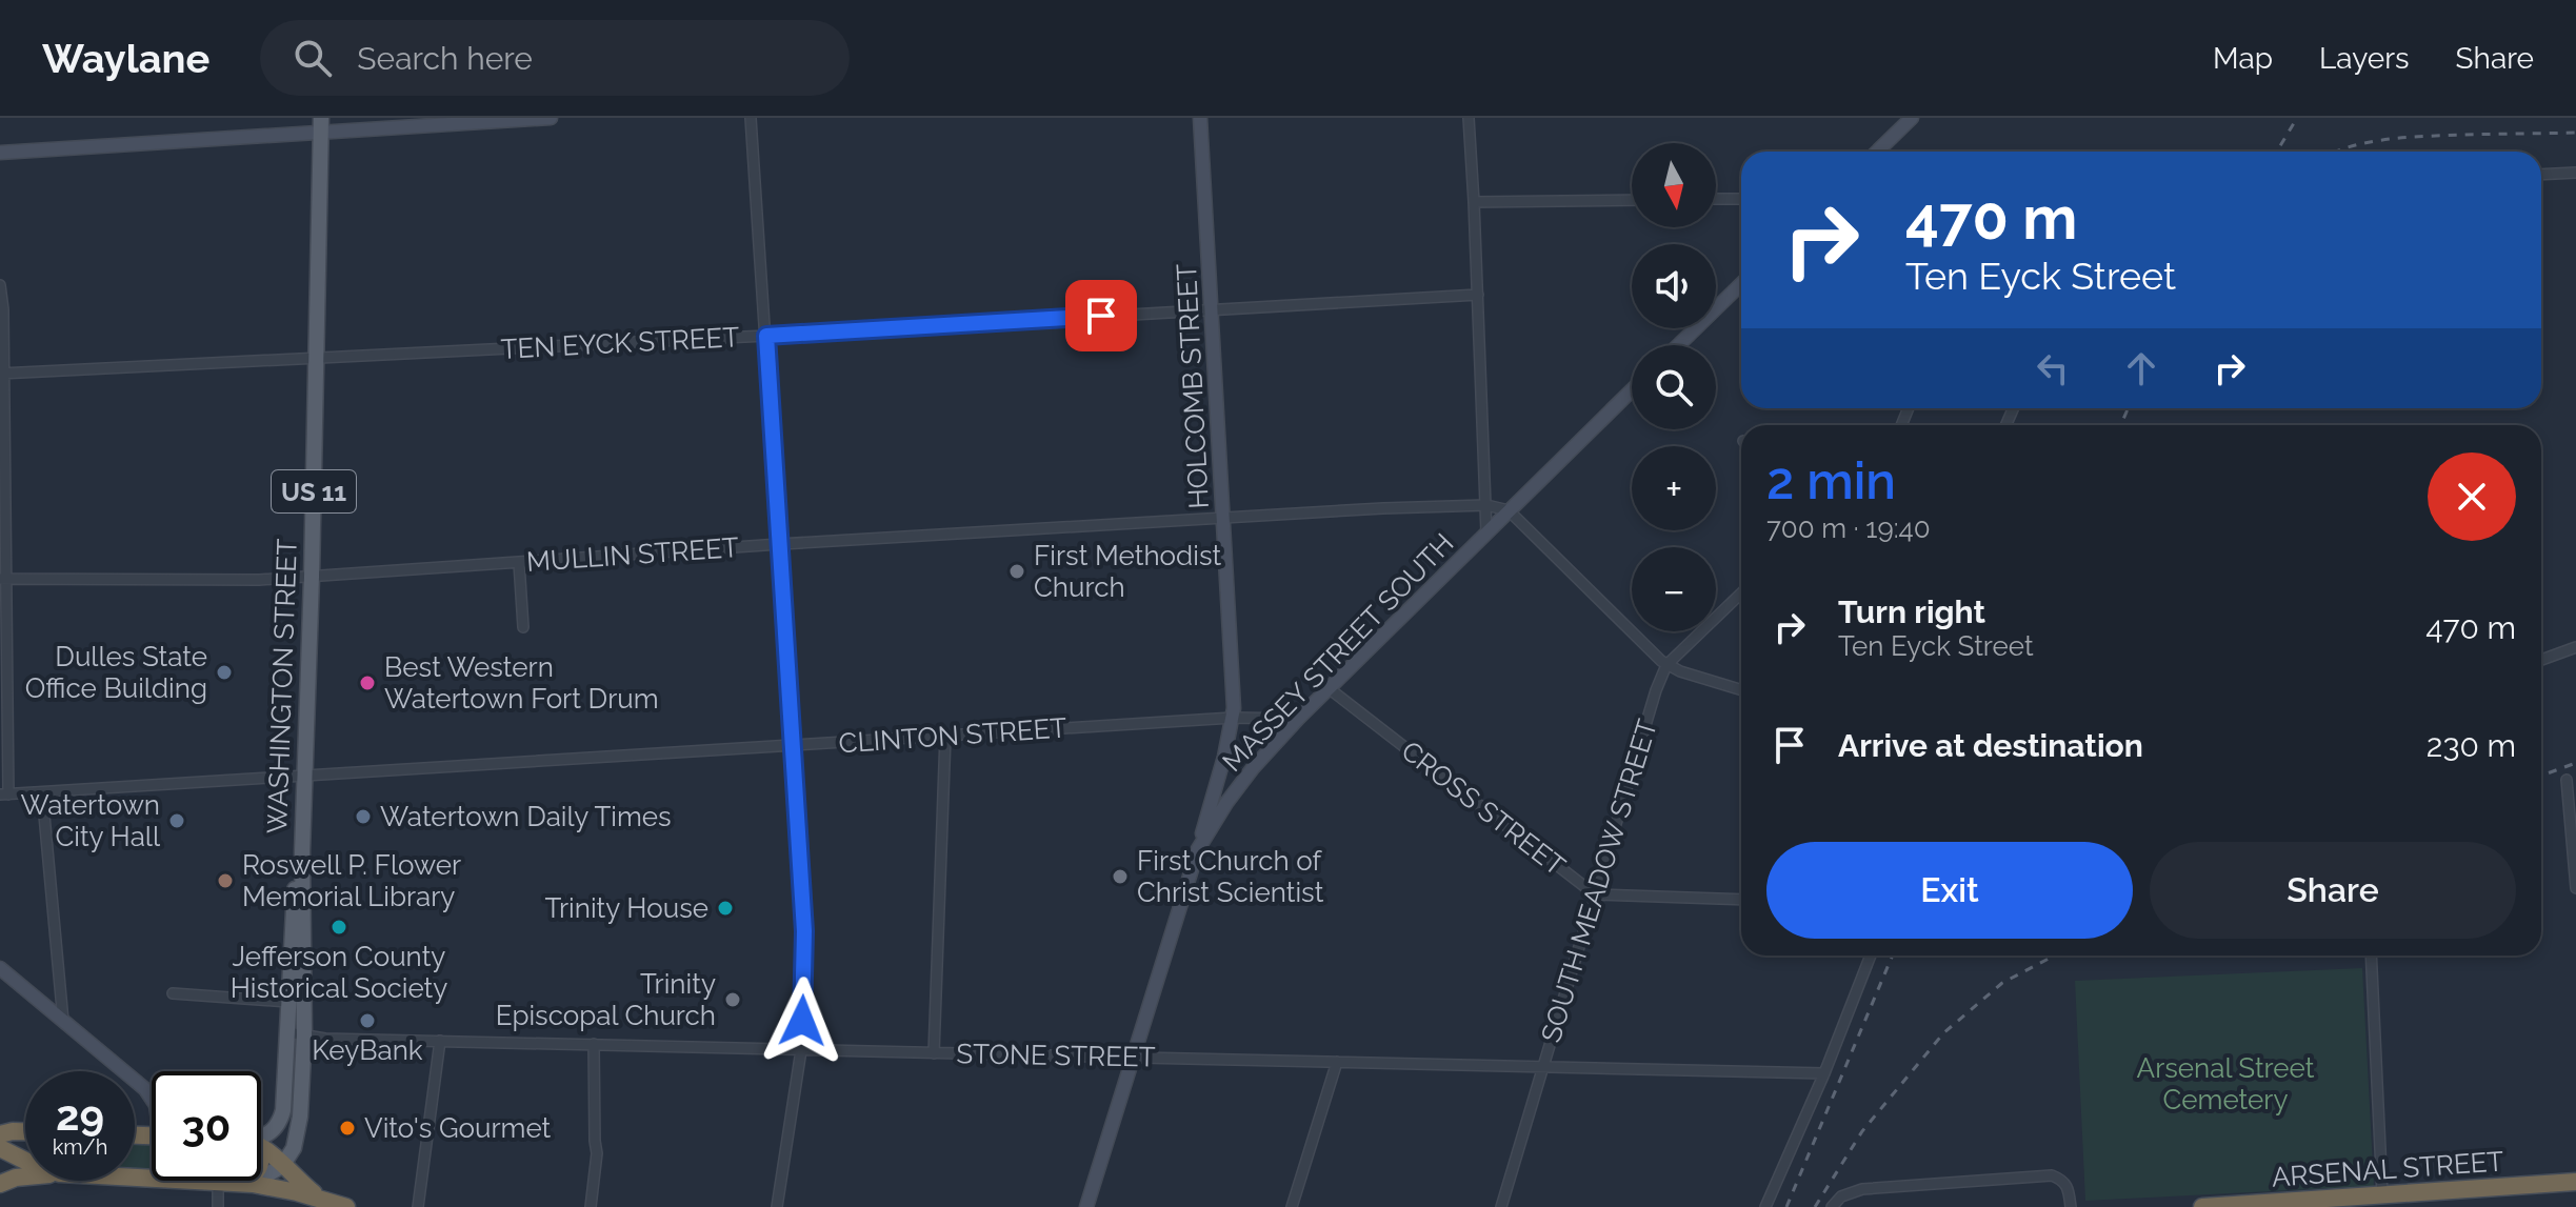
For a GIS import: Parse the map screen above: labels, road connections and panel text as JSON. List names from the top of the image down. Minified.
{"streets":{"highway":["ARSENAL STREET"],"main road":["US 11","WASHINGTON STREET"],"street":["TEN EYCK STREET","HOLCOMB STREET","MULLIN STREET","MASSEY STREET SOUTH","CLINTON STREET","CROSS STREET","SOUTH MEADOW STREET","STONE STREET"]},"crossings":[["TEN EYCK STREET","HOLCOMB STREET"],["TEN EYCK STREET","WASHINGTON STREET"],["HOLCOMB STREET","MULLIN STREET"],["HOLCOMB STREET","MASSEY STREET SOUTH"],["HOLCOMB STREET","CLINTON STREET"],["MULLIN STREET","MASSEY STREET SOUTH"],["MULLIN STREET","WASHINGTON STREET"],["MASSEY STREET SOUTH","CLINTON STREET"],["MASSEY STREET SOUTH","CROSS STREET"],["MASSEY STREET SOUTH","STONE STREET"],["WASHINGTON STREET","CLINTON STREET"],["WASHINGTON STREET","STONE STREET"],["CROSS STREET","SOUTH MEADOW STREET"],["SOUTH MEADOW STREET","STONE STREET"]],"parks":["Arsenal Street Cemetery"],"places":["First Methodist Church","Dulles State Office Building","Best Western Watertown Fort Drum","Watertown Daily Times","Watertown City Hall","First Church of Christ Scientist","Roswell P. Flower Memorial Library","Trinity House","Jefferson County Historical Society","Trinity Episcopal Church","KeyBank","Vito's Gourmet"],"north":"bottom","page":{"header":"Waylane","search":"Search here","nav":["Map","Layers","Share"],"map_buttons":["+","−"],"turn":["470 m","Ten Eyck Street"],"heading":["2 min","700 m · 19:40"],"list":[{"name":"Turn right","note":"Ten Eyck Street","value":"470 m"},{"name":"Arrive at destination","value":"230 m"}],"buttons":["Exit","Share"],"speed":"29 km/h","limit":"30"}}
